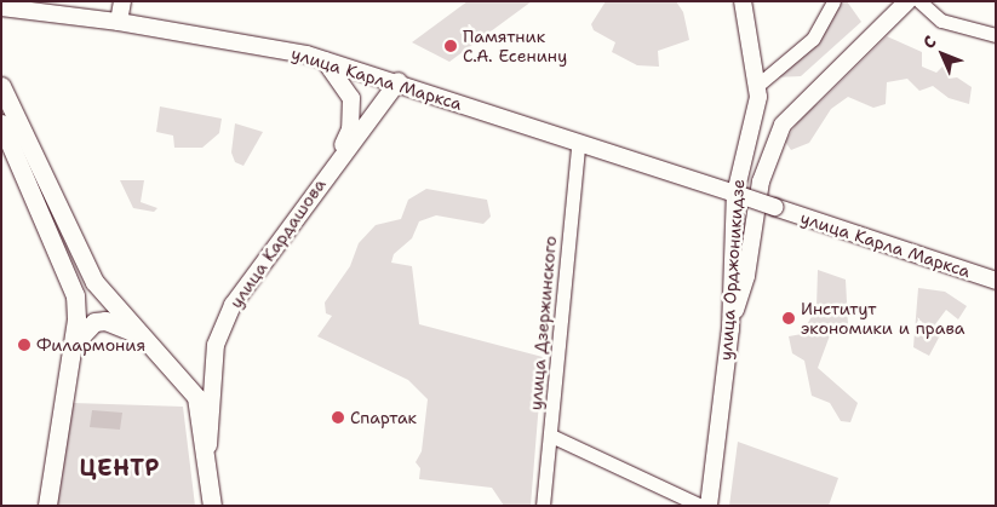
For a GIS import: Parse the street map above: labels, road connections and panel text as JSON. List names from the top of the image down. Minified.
{"streets":{"street":["улица Карла Маркса","улица Кардашова","улица Орджоникидзе","улица Дзержинского"]},"crossings":[["улица Карла Маркса","улица Кардашова"],["улица Карла Маркса","улица Орджоникидзе"],["улица Карла Маркса","улица Дзержинского"]],"districts":["ЦЕНТР"],"places":["Памятник С.А. Есенину","Институт экономики и права","Филармония","Спартак"],"north":"top left"}
